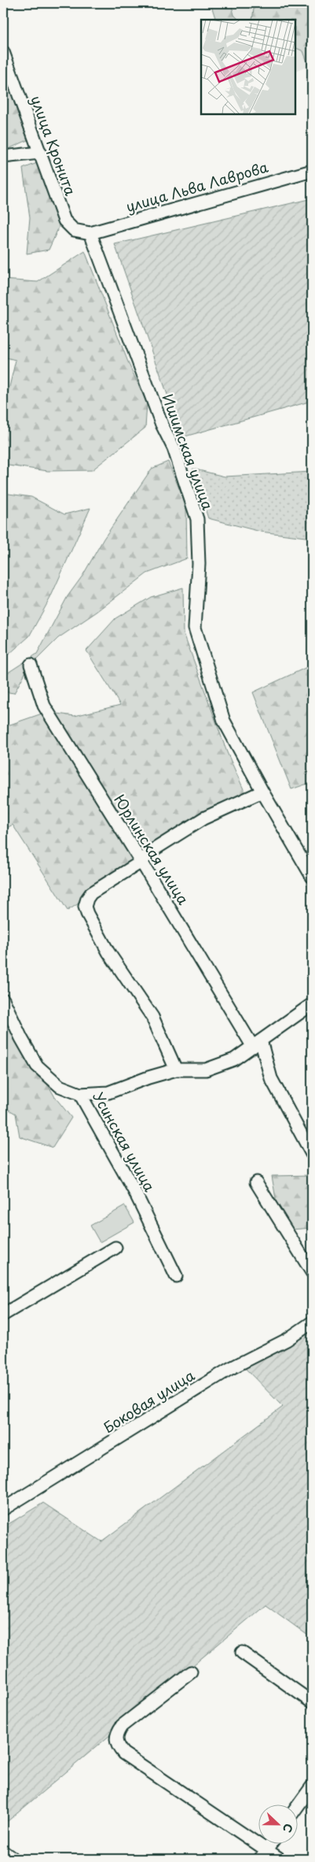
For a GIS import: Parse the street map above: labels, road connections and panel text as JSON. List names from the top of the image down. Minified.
{"streets":{"street":["улица Кронита","улица Льва Лаврова","Ишимская улица","Юрлинская улица","Усинская улица","Боковая улица"]},"crossings":[["улица Кронита","улица Льва Лаврова"],["улица Кронита","Ишимская улица"],["улица Льва Лаврова","Ишимская улица"]],"north":"right"}
